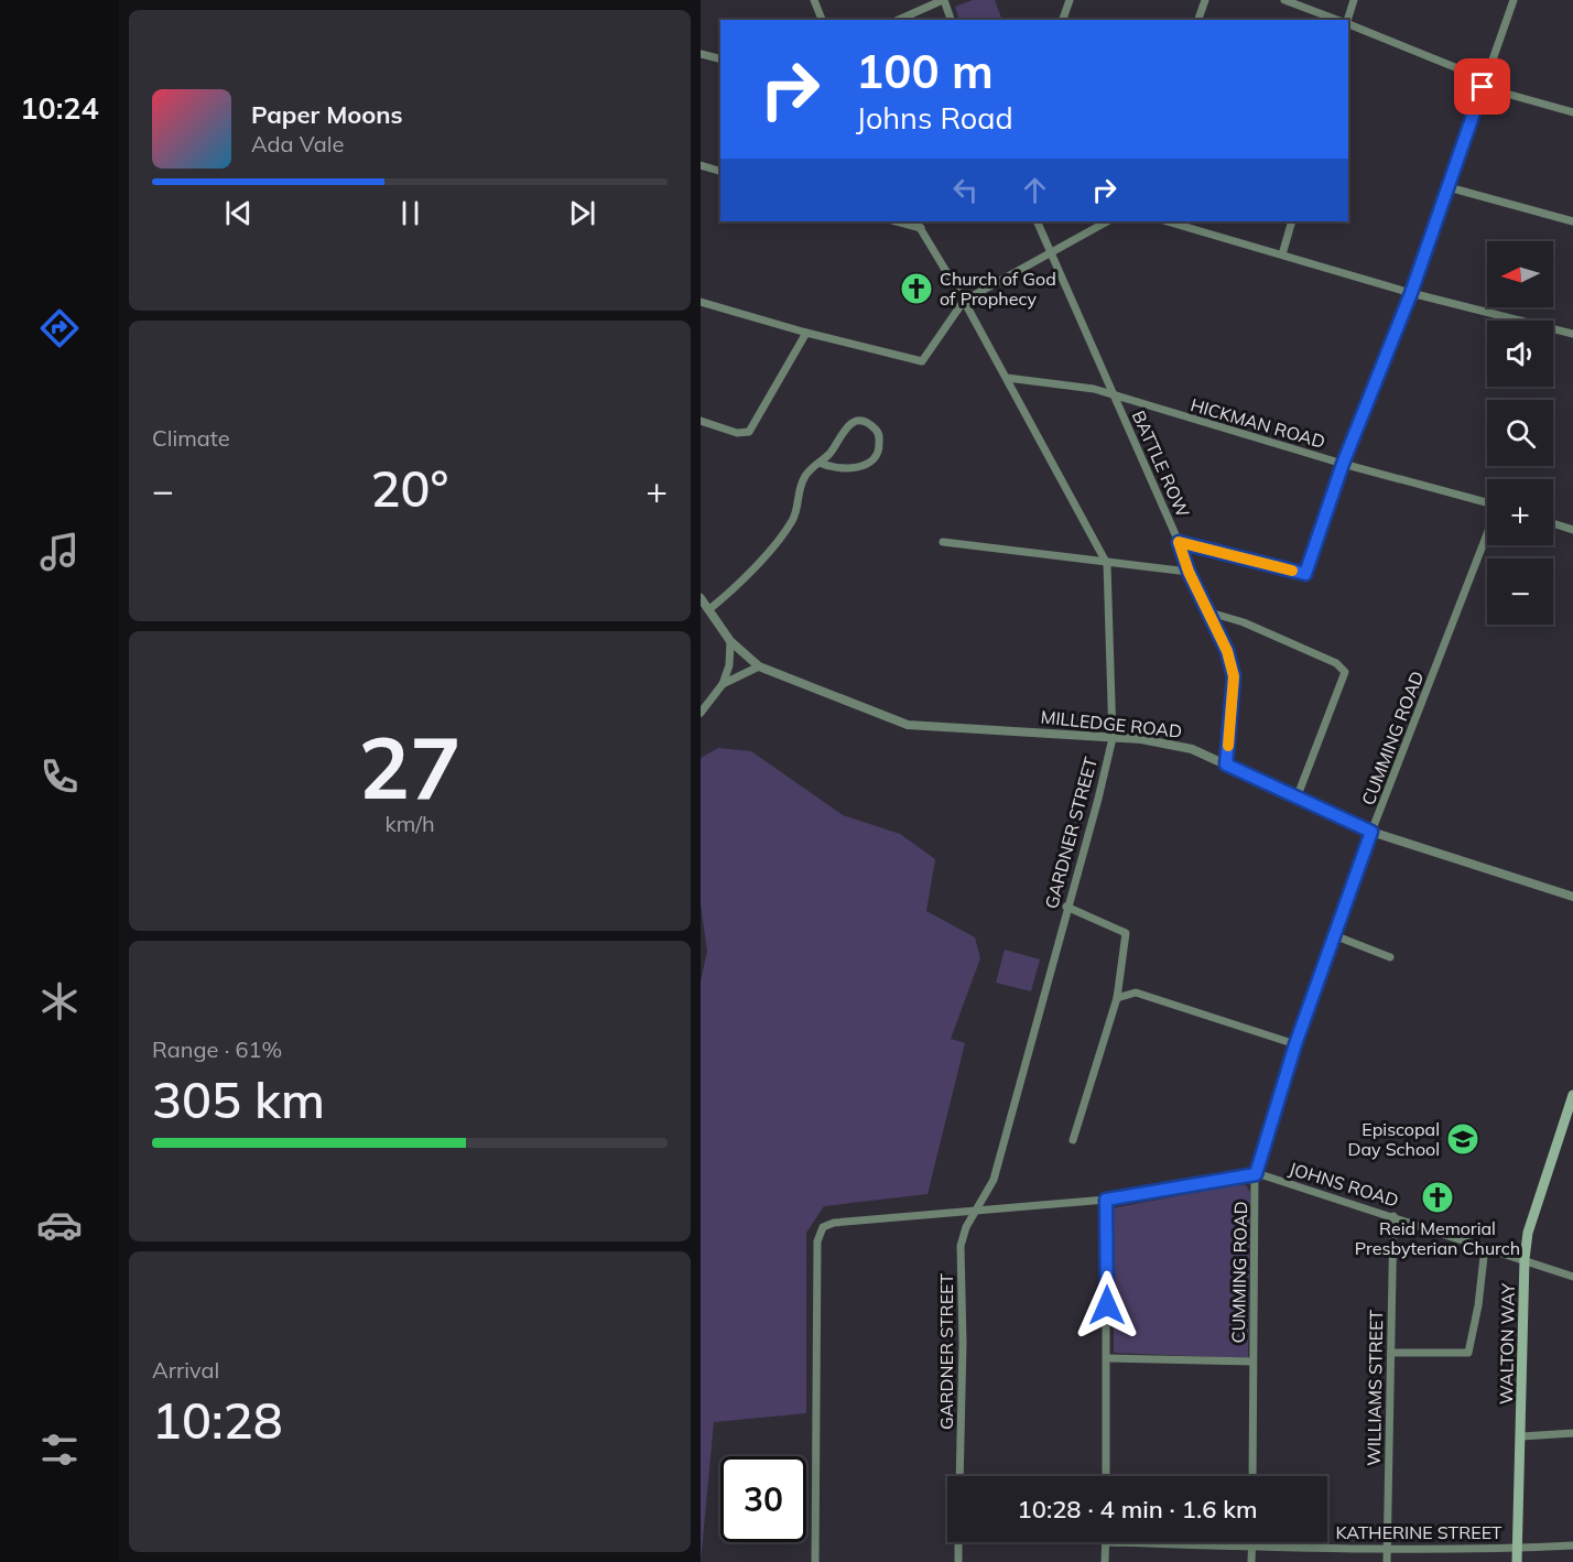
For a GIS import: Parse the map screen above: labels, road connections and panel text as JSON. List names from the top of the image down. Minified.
{"streets":{"main road":["WALTON WAY"],"street":["HICKMAN ROAD","BATTLE ROW","MILLEDGE ROAD","CUMMING ROAD","GARDNER STREET","JOHNS ROAD","WILLIAMS STREET","KATHERINE STREET"]},"crossings":[["HICKMAN ROAD","BATTLE ROW"],["HICKMAN ROAD","GARDNER STREET"],["BATTLE ROW","MILLEDGE ROAD"],["MILLEDGE ROAD","CUMMING ROAD"],["MILLEDGE ROAD","GARDNER STREET"],["CUMMING ROAD","JOHNS ROAD"],["GARDNER STREET","JOHNS ROAD"],["JOHNS ROAD","WALTON WAY"],["JOHNS ROAD","WILLIAMS STREET"],["WALTON WAY","KATHERINE STREET"],["WILLIAMS STREET","KATHERINE STREET"]],"places":{"church":["Church of God of Prophecy","Reid Memorial Presbyterian Church"],"school or university":["Episcopal Day School"]},"north":"left","page":{"tabs":"10:24","turn":["100 m","Johns Road"],"song":["Paper Moons","Ada Vale"],"map_buttons":["+","−"],"tile":["Climate",["27","km/h"],["Range · 61%","305 km"],["Arrival","10:28"]],"heat":["−","20°","+"],"limit":"30","trip":"10:28 · 4 min · 1.6 km"}}
